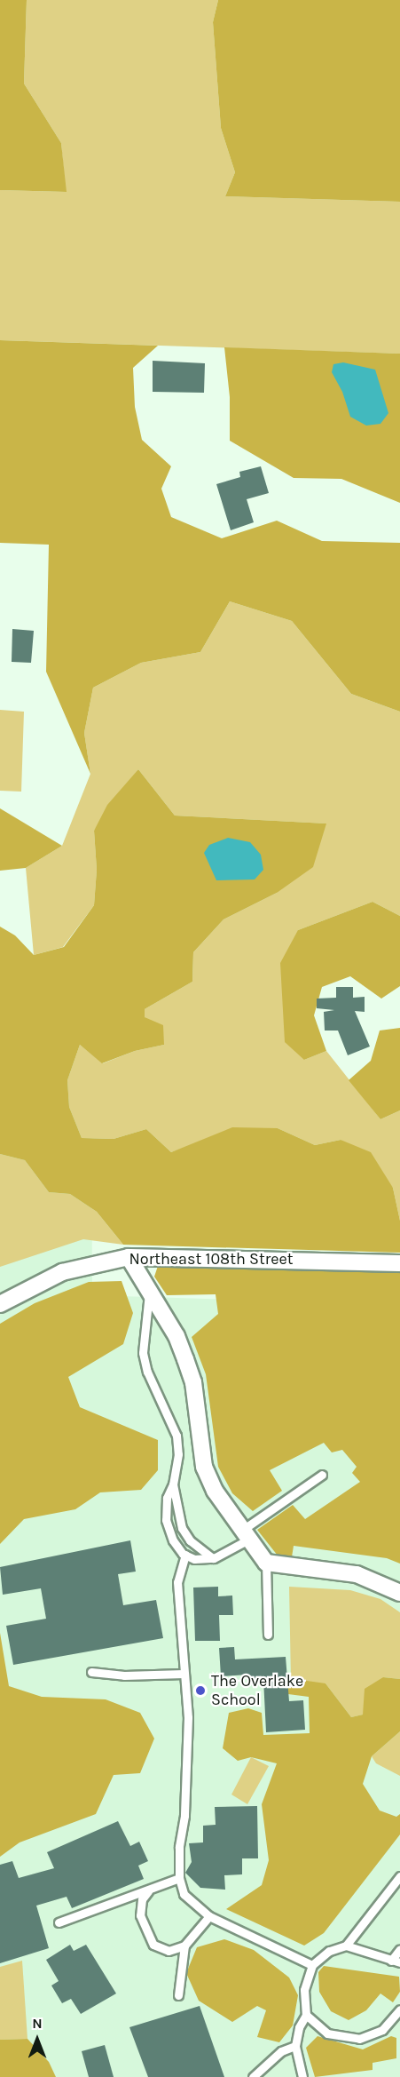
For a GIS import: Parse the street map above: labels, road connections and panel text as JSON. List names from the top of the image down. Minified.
{"streets":{"street":["Northeast 108th Street"]},"places":["The Overlake School"],"north":"top"}
